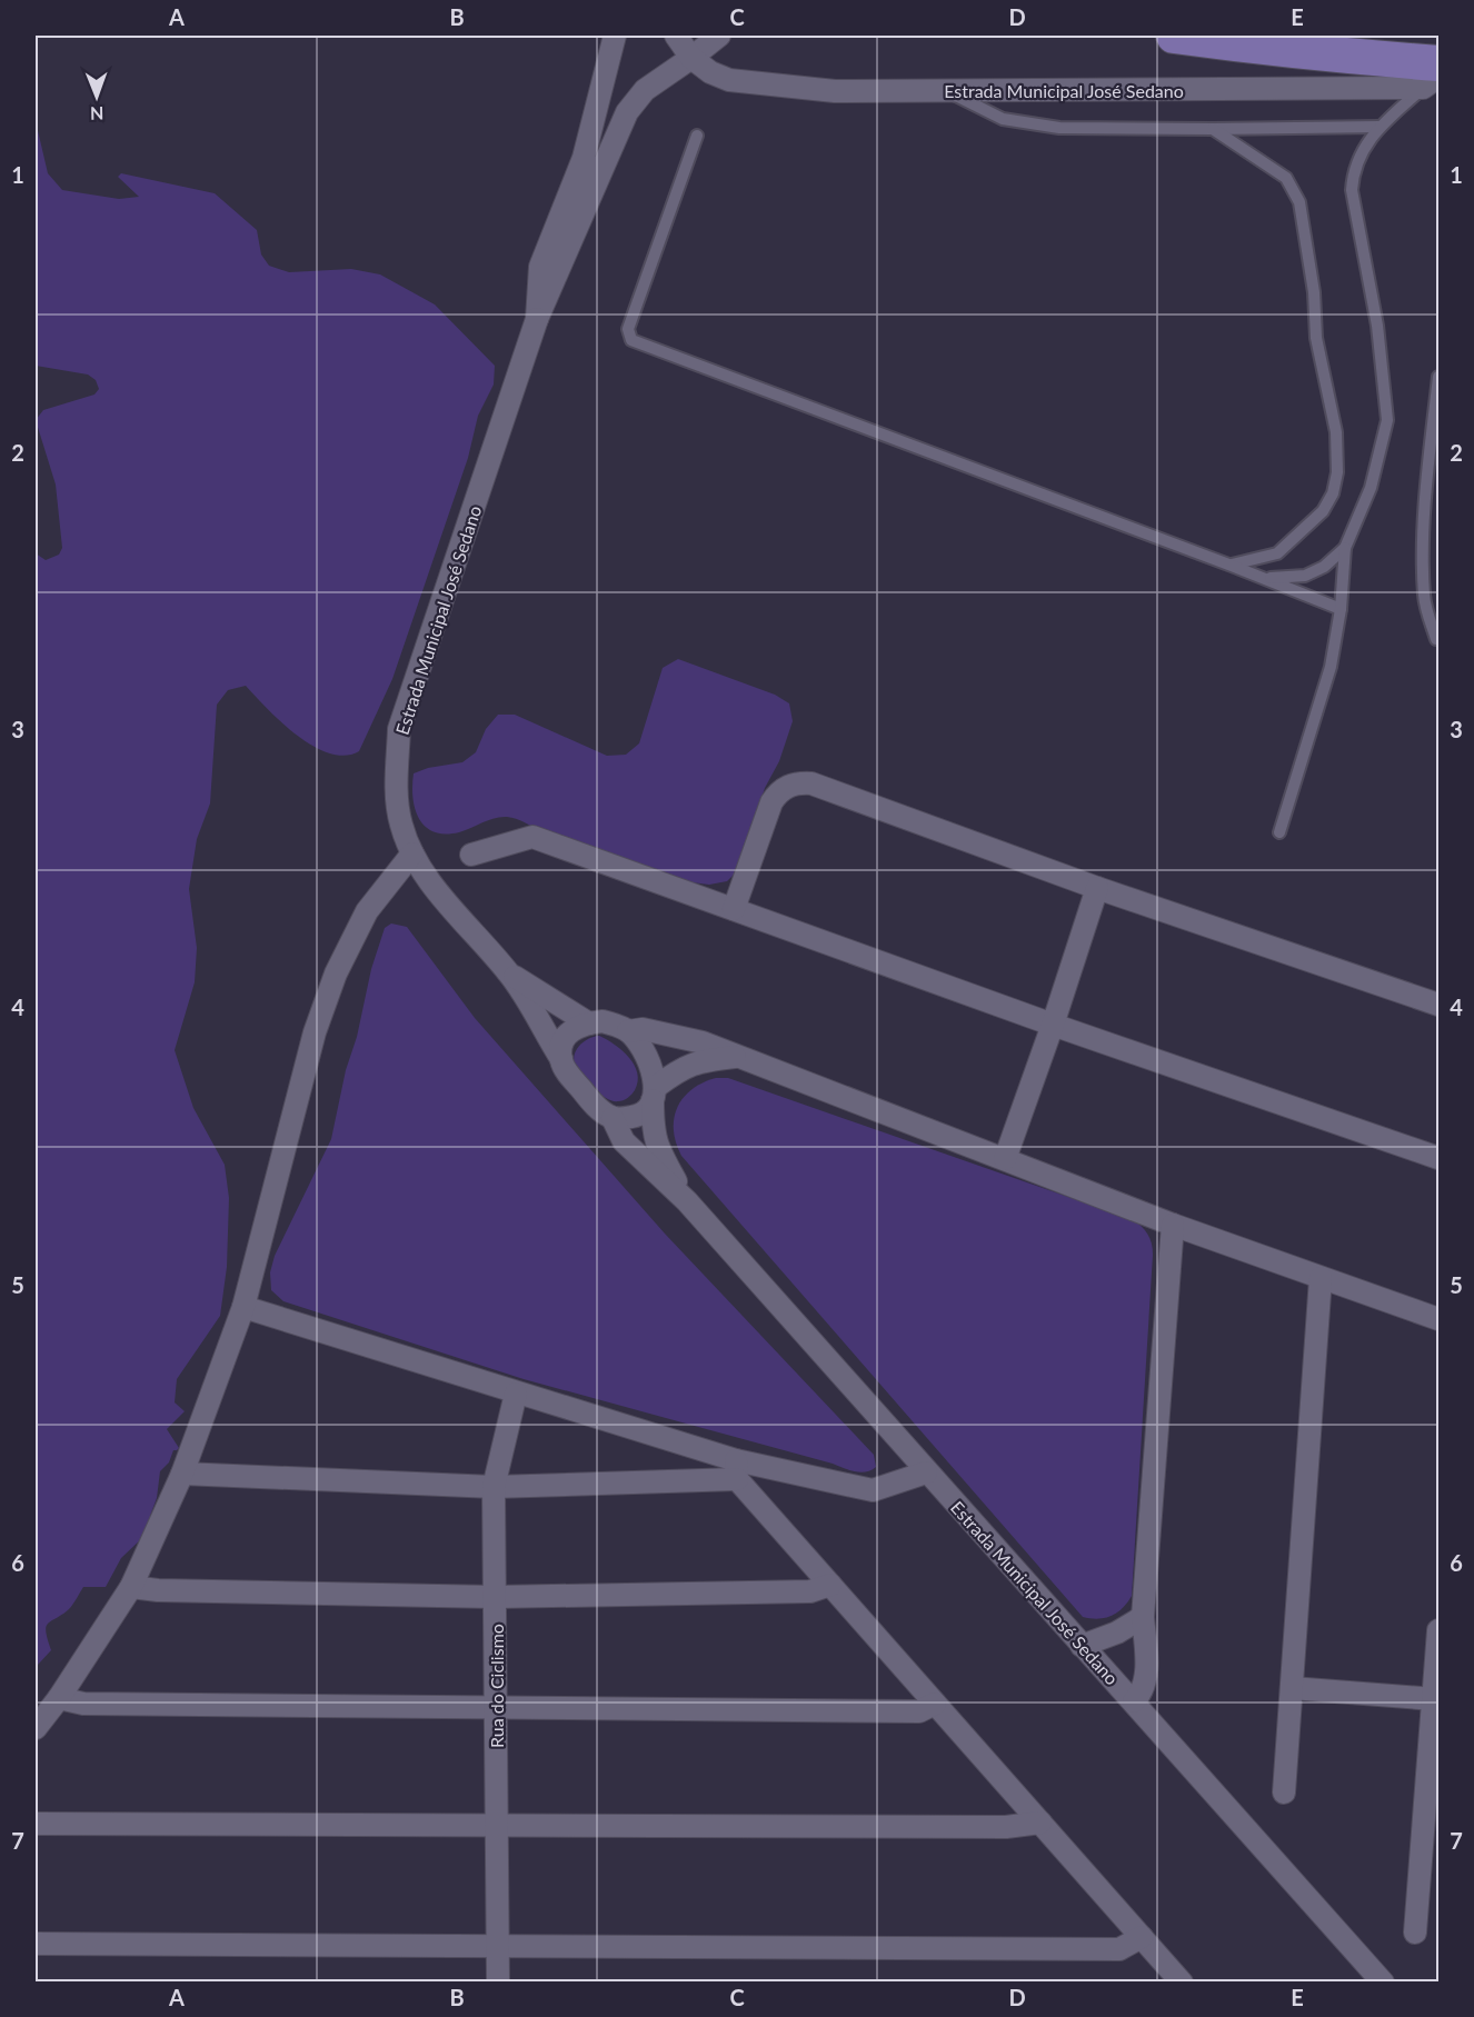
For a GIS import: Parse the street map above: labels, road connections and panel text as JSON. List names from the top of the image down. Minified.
{"streets":{"street":["Estrada Municipal José Sedano","Rua do Ciclismo"]},"north":"bottom","grid":{"columns":["A","B","C","D","E"],"rows":["1","2","3","4","5","6","7"]}}
